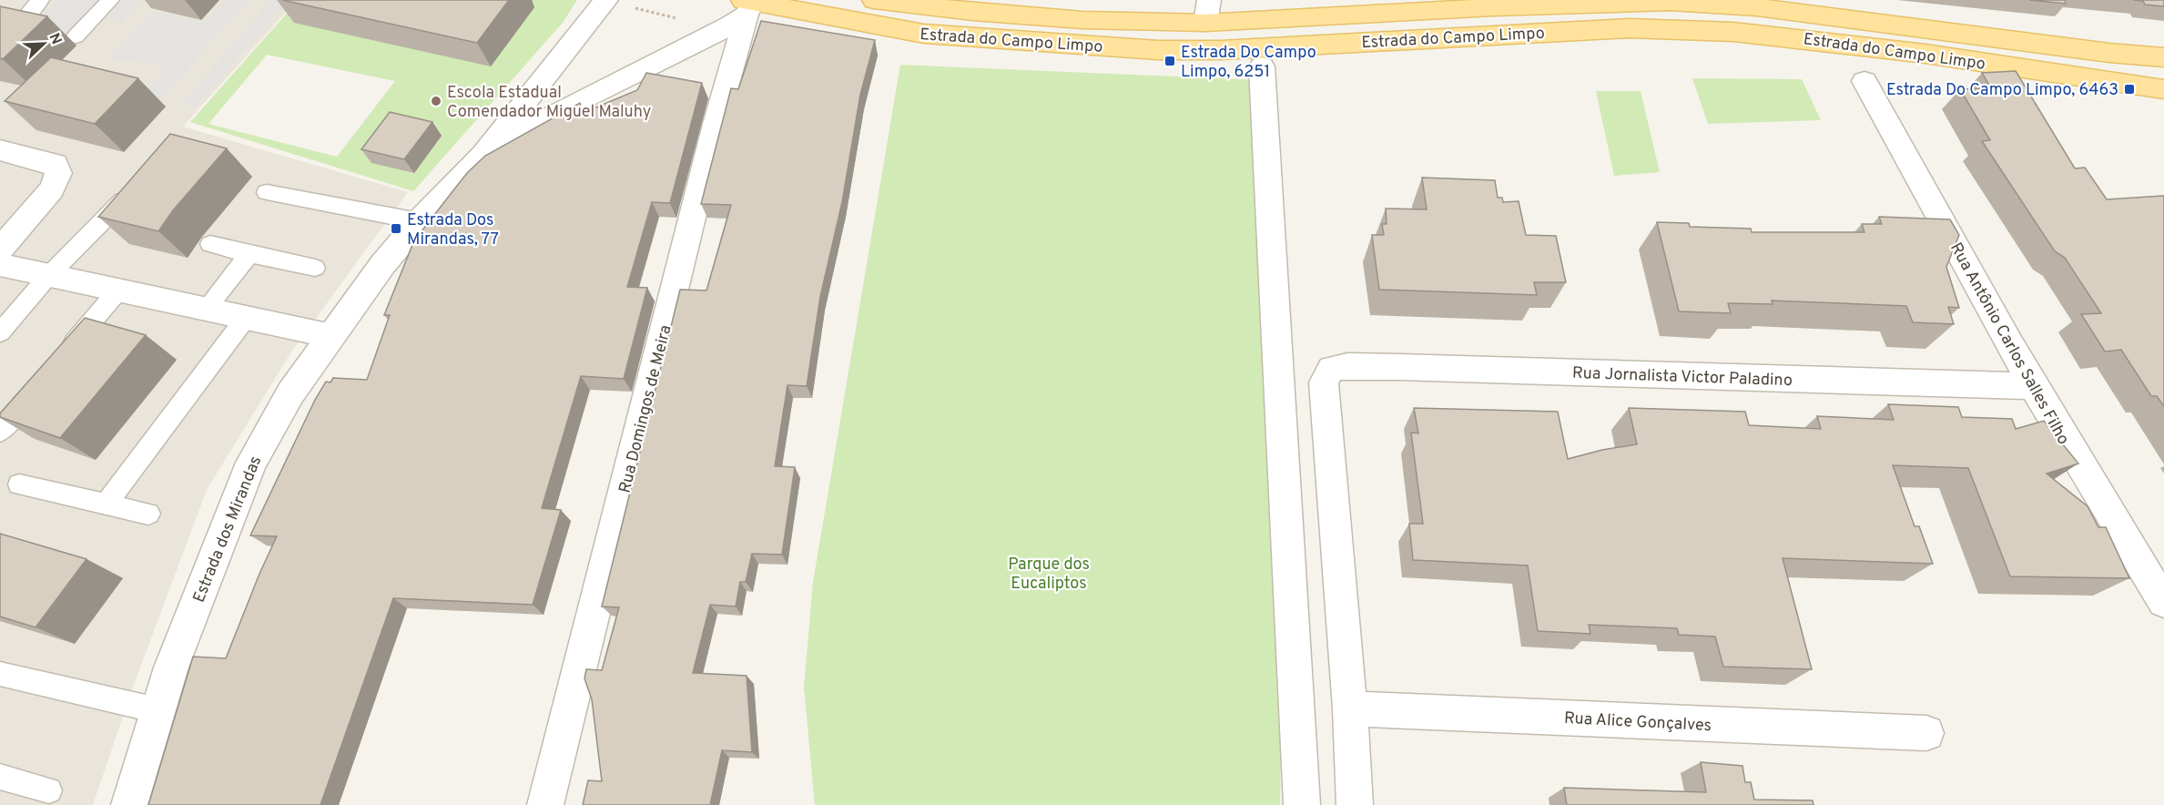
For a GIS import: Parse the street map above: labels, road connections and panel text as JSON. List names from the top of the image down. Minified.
{"streets":{"main road":["Estrada do Campo Limpo"],"street":["Rua Antônio Carlos Salles Filho","Rua Jornalista Victor Paladino","Rua Domingos de Meira","Estrada dos Mirandas","Rua Alice Gonçalves"]},"crossings":[["Estrada do Campo Limpo","Rua Domingos de Meira"],["Estrada do Campo Limpo","Estrada dos Mirandas"],["Rua Antônio Carlos Salles Filho","Rua Jornalista Victor Paladino"],["Rua Jornalista Victor Paladino","Rua Alice Gonçalves"],["Rua Domingos de Meira","Estrada dos Mirandas"]],"parks":["Parque dos Eucaliptos"],"places":{"transit":["Estrada Do Campo Limpo, 6251","Estrada Do Campo Limpo, 6463","Estrada Dos Mirandas, 77"],"other":["Escola Estadual Comendador Miguel Maluhy"]},"north":"top right"}
